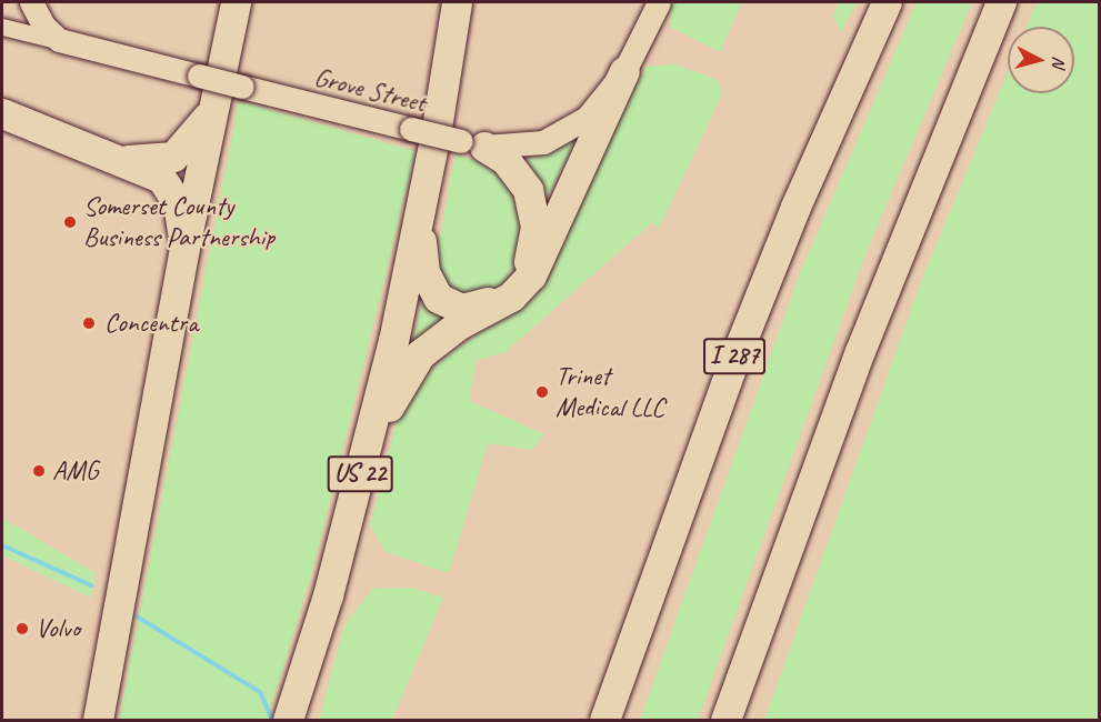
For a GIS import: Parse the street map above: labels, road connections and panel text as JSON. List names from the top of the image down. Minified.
{"streets":{"highway":["I 287","US 22"],"street":["Grove Street"]},"places":["Somerset County Business Partnership","Concentra","Trinet Medical LLC","AMG","Volvo"],"north":"right"}
